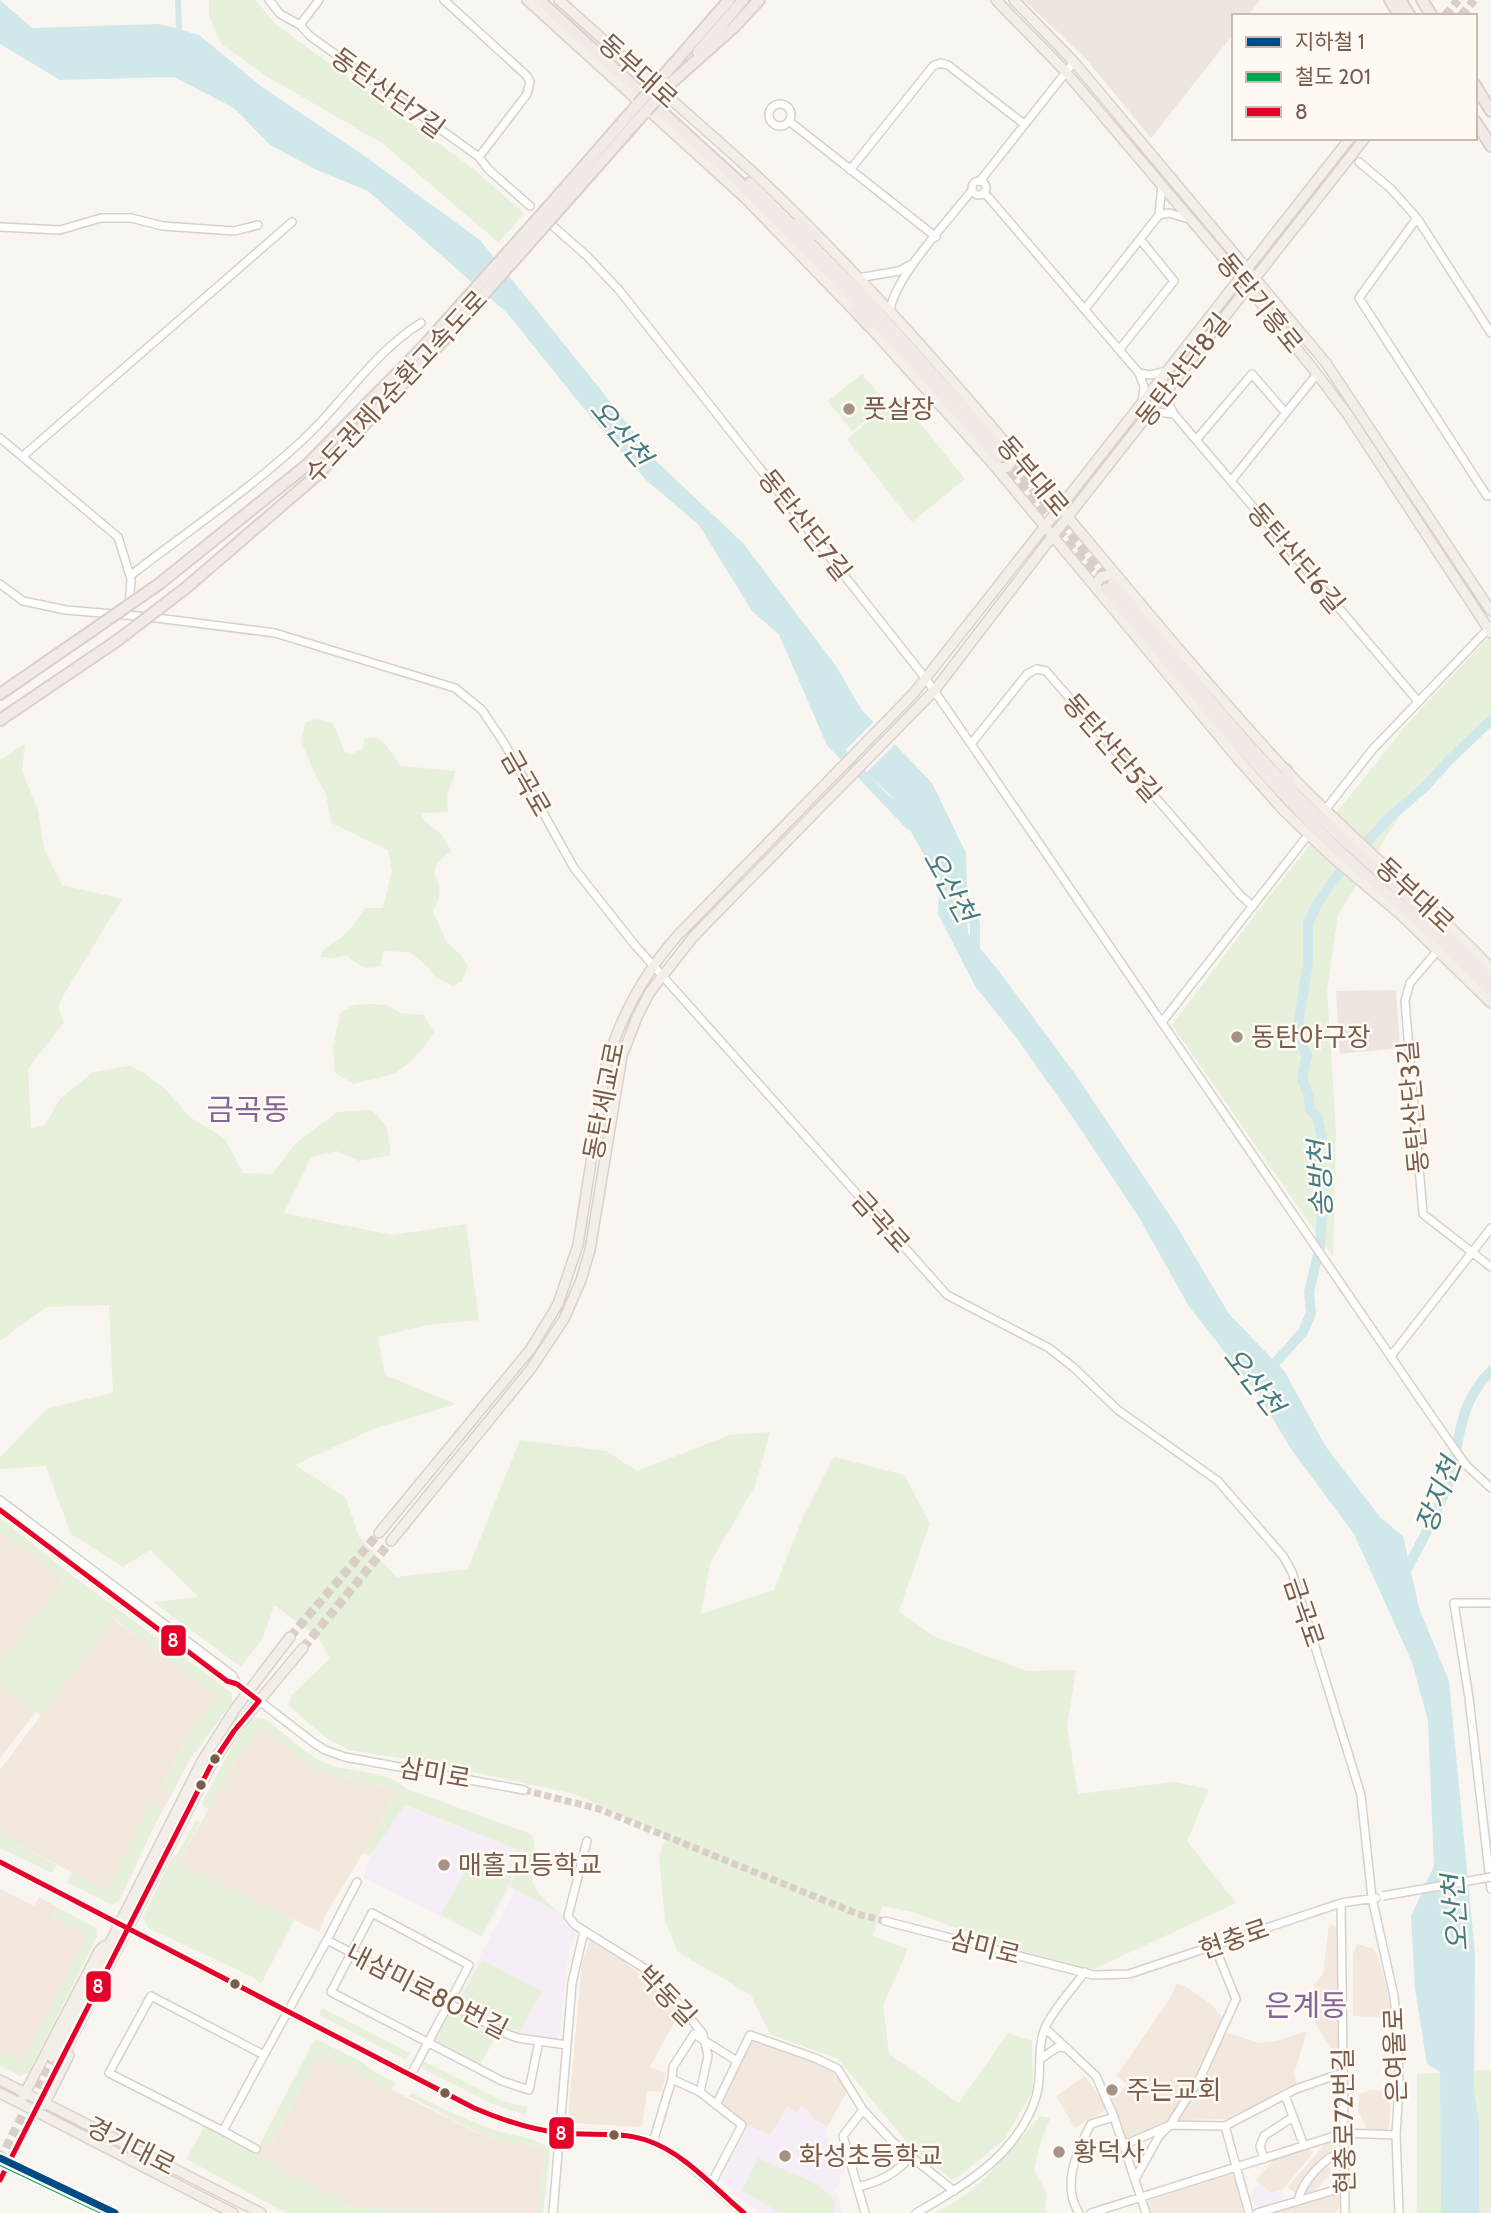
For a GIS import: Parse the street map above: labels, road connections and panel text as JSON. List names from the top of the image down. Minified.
{"streets":{"highway":["동부대로","수도권제2순환고속도로"],"main road":["동탄기흥로","동탄산단8길","동탄세교로","경기대로"],"street":["동탄산단7길","동탄산단6길","동탄산단5길","금곡로","동탄산단3길","삼미로","현충로","내삼미로80번길","박동길","은여울로","현충로72번길"]},"crossings":[["동부대로","동탄산단8길"],["동부대로","동탄산단3길"],["동탄산단7길","동탄세교로"],["동탄기흥로","동탄산단8길"],["금곡로","동탄세교로"],["금곡로","현충로"],["금곡로","은여울로"],["삼미로","현충로"],["현충로","은여울로"],["현충로","현충로72번길"]],"districts":["금곡동","은계동"],"water":["오산천","송방천","장지천"],"places":["풋살장","동탄야구장","매홀고등학교","주는교회","황덕사","화성초등학교"],"lines":["transit line 8","metro line 1","rail line 201"],"legend":["지하철 1","철도 201","8"]}
